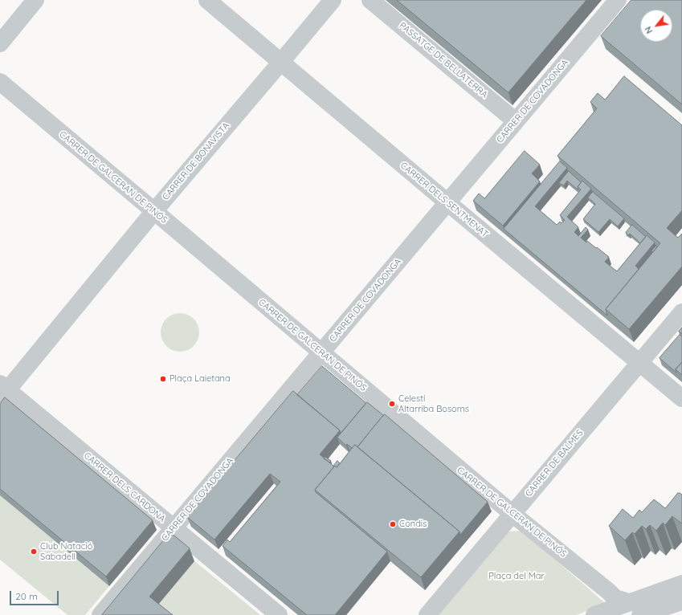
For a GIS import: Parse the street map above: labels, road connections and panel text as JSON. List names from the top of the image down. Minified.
{"streets":{"street":["PASSATGE DE BELLATERRA","CARRER DE COVADONGA","CARRER DE BONAVISTA","CARRER DE GALCERAN DE PINÓS","CARRER DELS SENTMENAT","CARRER DE BALMES","CARRER DELS CARDONA"]},"crossings":[["PASSATGE DE BELLATERRA","CARRER DE COVADONGA"],["CARRER DE COVADONGA","CARRER DE GALCERAN DE PINÓS"],["CARRER DE COVADONGA","CARRER DELS SENTMENAT"],["CARRER DE COVADONGA","CARRER DELS CARDONA"],["CARRER DE BONAVISTA","CARRER DE GALCERAN DE PINÓS"],["CARRER DE BONAVISTA","CARRER DELS SENTMENAT"],["CARRER DE BONAVISTA","CARRER DELS CARDONA"],["CARRER DE GALCERAN DE PINÓS","CARRER DE BALMES"],["CARRER DELS SENTMENAT","CARRER DE BALMES"]],"parks":["Plaça del Mar"],"places":["Plaça Laietana","Celestí Altarriba Bosoms","Condis","Club Natació Sabadell"],"scale_bar":"20 m","north":"bottom left"}
